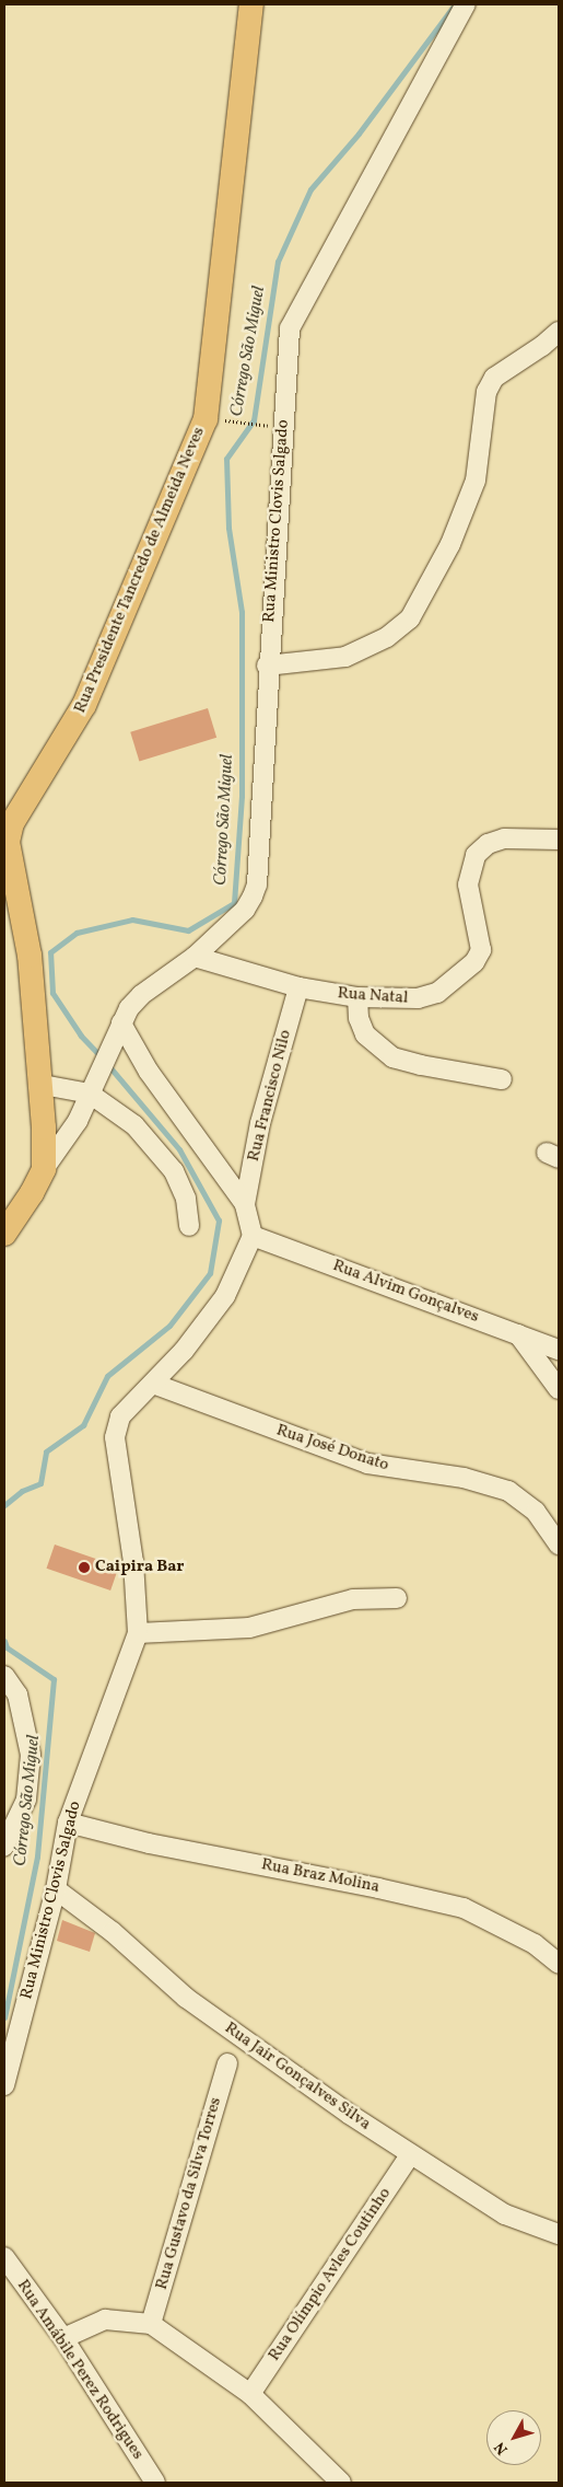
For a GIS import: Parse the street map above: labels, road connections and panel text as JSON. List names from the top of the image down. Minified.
{"streets":{"main road":["Rua Presidente Tancredo de Almeida Neves"],"street":["Rua Ministro Clovis Salgado","Rua Natal","Rua Francisco Nilo","Rua Alvim Gonçalves","Rua José Donato","Rua Braz Molina","Rua Jair Gonçalves Silva","Rua Gustavo da Silva Torres","Rua Olímpio Avles Coutinho","Rua Amábile Perez Rodrigues"]},"crossings":[["Rua Ministro Clovis Salgado","Rua Presidente Tancredo de Almeida Neves"],["Rua Ministro Clovis Salgado","Rua Natal"],["Rua Ministro Clovis Salgado","Rua Alvim Gonçalves"],["Rua Ministro Clovis Salgado","Rua José Donato"],["Rua Ministro Clovis Salgado","Rua Braz Molina"],["Rua Ministro Clovis Salgado","Rua Jair Gonçalves Silva"],["Rua Natal","Rua Francisco Nilo"],["Rua Jair Gonçalves Silva","Rua Olímpio Avles Coutinho"]],"water":["Córrego São Miguel"],"places":["Caipira Bar"],"north":"bottom left"}
